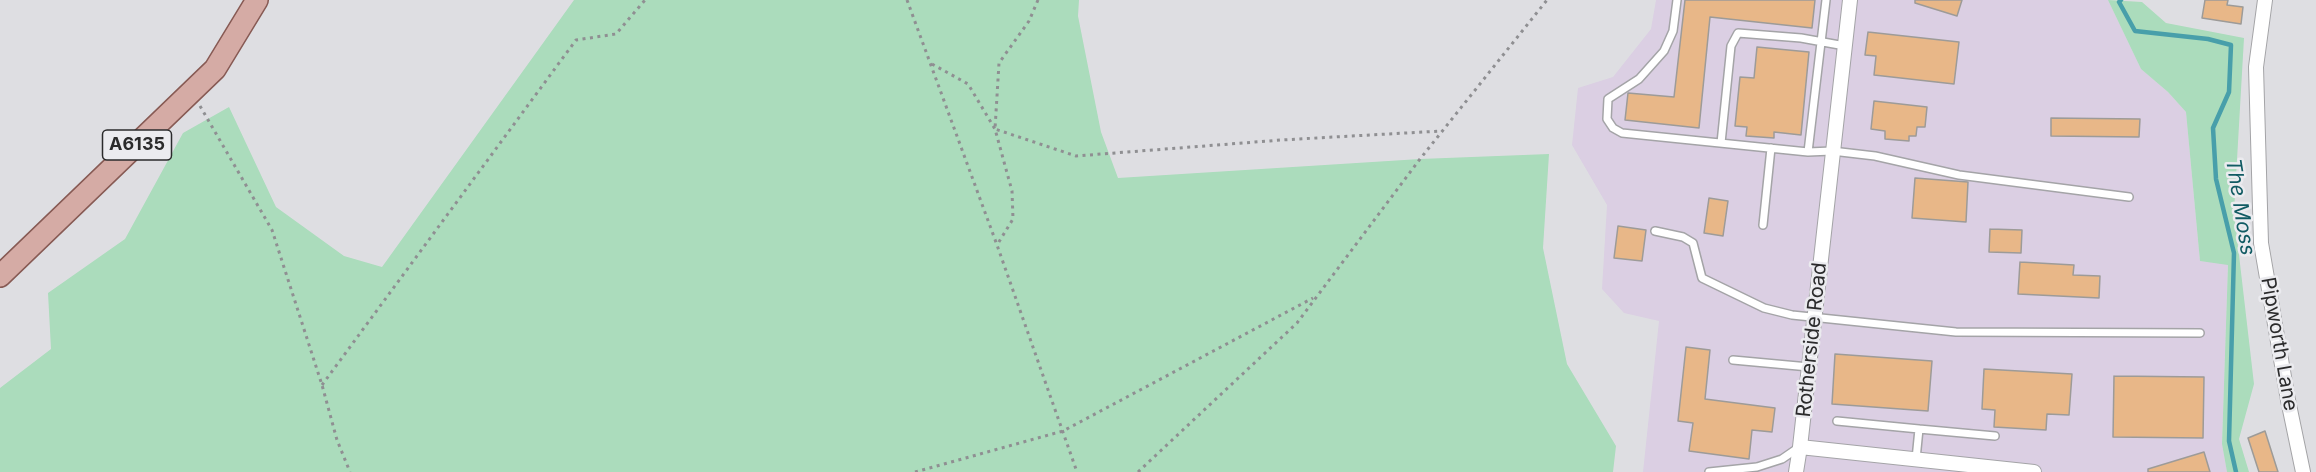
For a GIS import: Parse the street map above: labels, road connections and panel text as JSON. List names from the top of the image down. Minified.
{"streets":{"main road":["A6135"],"street":["Rotherside Road","Pipworth Lane"]},"water":["The Moss"]}
